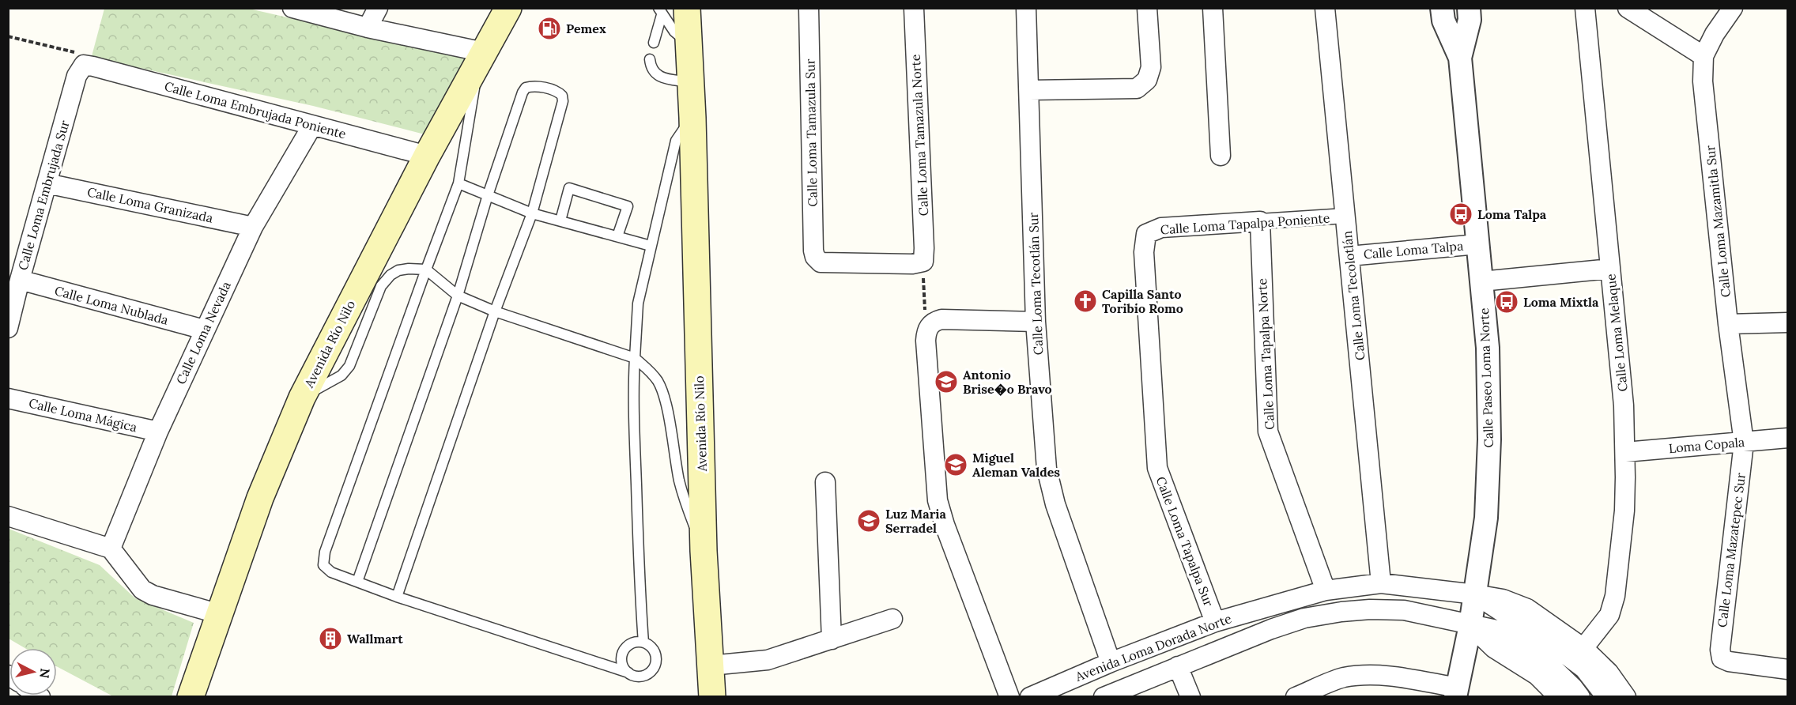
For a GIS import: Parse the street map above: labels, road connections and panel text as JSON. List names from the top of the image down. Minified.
{"streets":{"main road":["Avenida Río Nilo"],"street":["Calle Loma Embrujada Poniente","Calle Loma Tamazula Sur","Calle Loma Tamazula Norte","Calle Loma Embrujada Sur","Calle Loma Granizada","Calle Loma Mazamitla Sur","Calle Loma Tapalpa Poniente","Calle Loma Talpa","Calle Loma Tecotlán Sur","Calle Loma Tecolotlán","Calle Loma Nublada","Calle Loma Nevada","Calle Loma Melaque","Calle Loma Tapalpa Norte","Calle Paseo Loma Norte","Calle Loma Mágica","Loma Copala","Calle Loma Tapalpa Sur","Calle Loma Mazatepec Sur","Avenida Loma Dorada Norte"]},"crossings":[["Calle Loma Embrujada Poniente","Calle Loma Embrujada Sur"],["Calle Loma Embrujada Poniente","Calle Loma Nevada"],["Calle Loma Embrujada Poniente","Avenida Río Nilo"],["Calle Loma Tamazula Sur","Calle Loma Tamazula Norte"],["Calle Loma Embrujada Sur","Calle Loma Granizada"],["Calle Loma Embrujada Sur","Calle Loma Nublada"],["Calle Loma Granizada","Calle Loma Nevada"],["Calle Loma Mazamitla Sur","Loma Copala"],["Calle Loma Mazamitla Sur","Calle Loma Mazatepec Sur"],["Calle Loma Tapalpa Poniente","Calle Loma Tecolotlán"],["Calle Loma Tapalpa Poniente","Calle Loma Tapalpa Norte"],["Calle Loma Tapalpa Poniente","Calle Loma Tapalpa Sur"],["Calle Loma Talpa","Calle Loma Tecolotlán"],["Calle Loma Talpa","Calle Paseo Loma Norte"],["Calle Loma Tecotlán Sur","Avenida Loma Dorada Norte"],["Calle Loma Tecolotlán","Avenida Loma Dorada Norte"],["Calle Loma Nublada","Calle Loma Nevada"],["Calle Loma Nevada","Calle Loma Mágica"],["Calle Loma Melaque","Loma Copala"],["Calle Loma Melaque","Avenida Loma Dorada Norte"],["Calle Loma Tapalpa Norte","Avenida Loma Dorada Norte"],["Calle Paseo Loma Norte","Avenida Loma Dorada Norte"],["Loma Copala","Calle Loma Mazatepec Sur"],["Calle Loma Tapalpa Sur","Avenida Loma Dorada Norte"]],"places":{"fuel station":["Pemex"],"bus stop":["Loma Talpa","Loma Mixtla"],"church":["Capilla Santo Toribio Romo"],"school or university":["Antonio Brise�o Bravo","Miguel Aleman Valdes","Luz Maria Serradel"],"building":["Wallmart"]},"north":"right"}
